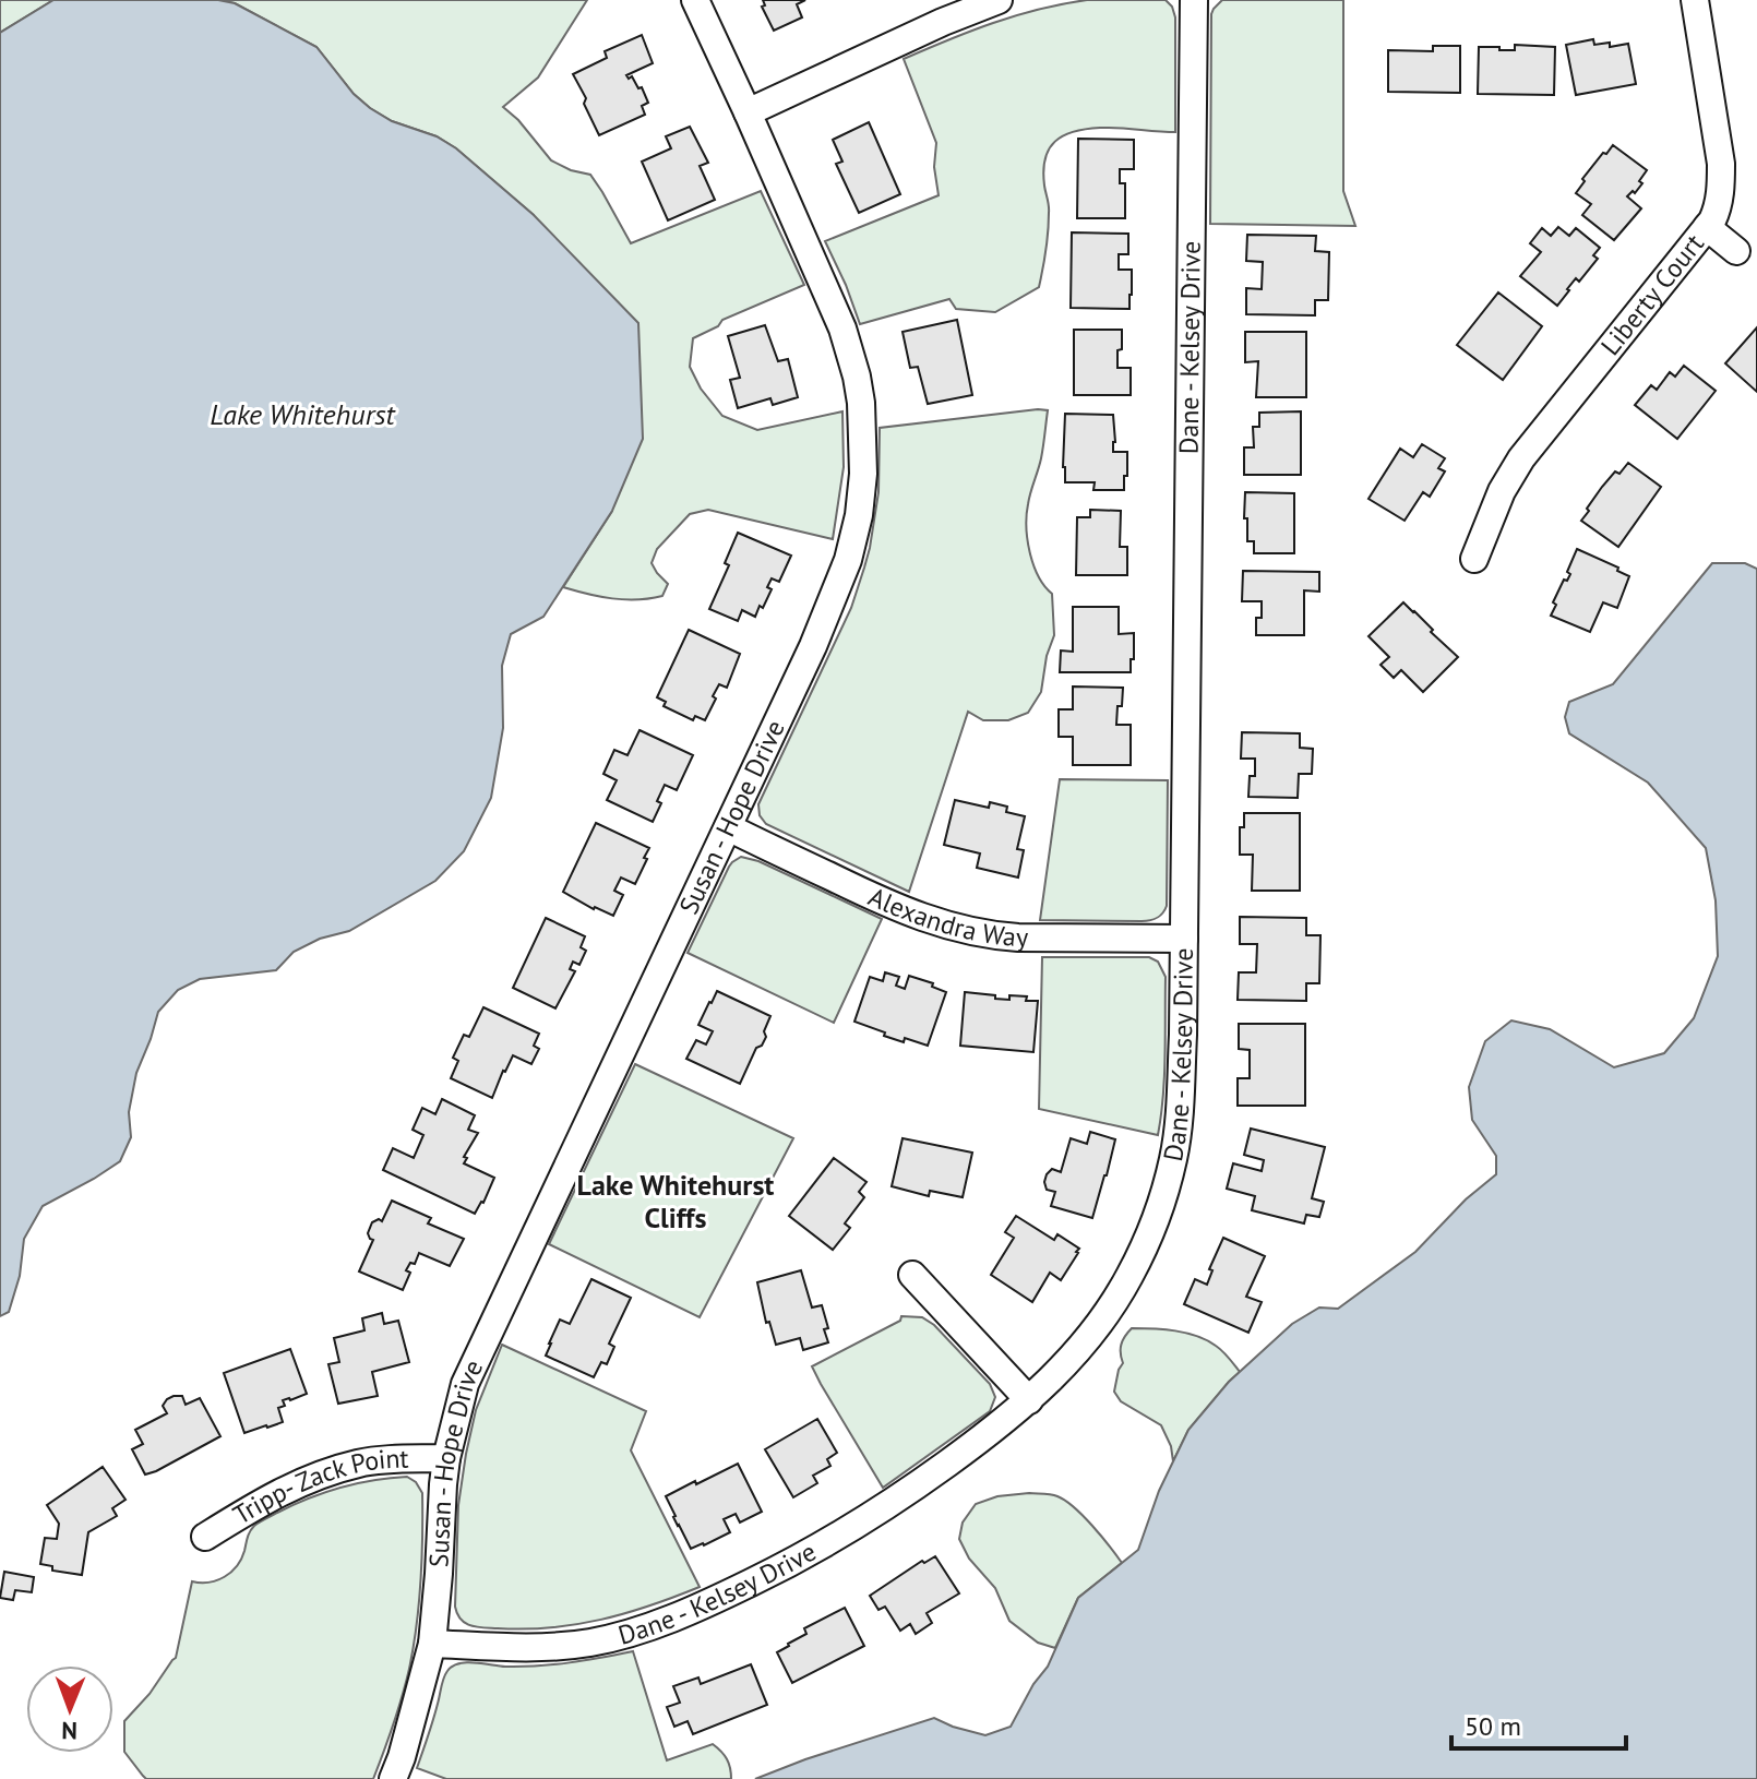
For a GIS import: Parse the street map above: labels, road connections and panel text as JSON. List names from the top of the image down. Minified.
{"streets":{"street":["Liberty Court","Dane - Kelsey Drive","Susan - Hope Drive","Alexandra Way","Tripp- Zack Point"]},"crossings":[["Dane - Kelsey Drive","Susan - Hope Drive"],["Dane - Kelsey Drive","Alexandra Way"],["Susan - Hope Drive","Alexandra Way"],["Susan - Hope Drive","Tripp- Zack Point"]],"districts":["Lake Whitehurst Cliffs"],"water":["Lake Whitehurst"],"scale_bar":"50 m","north":"bottom"}
